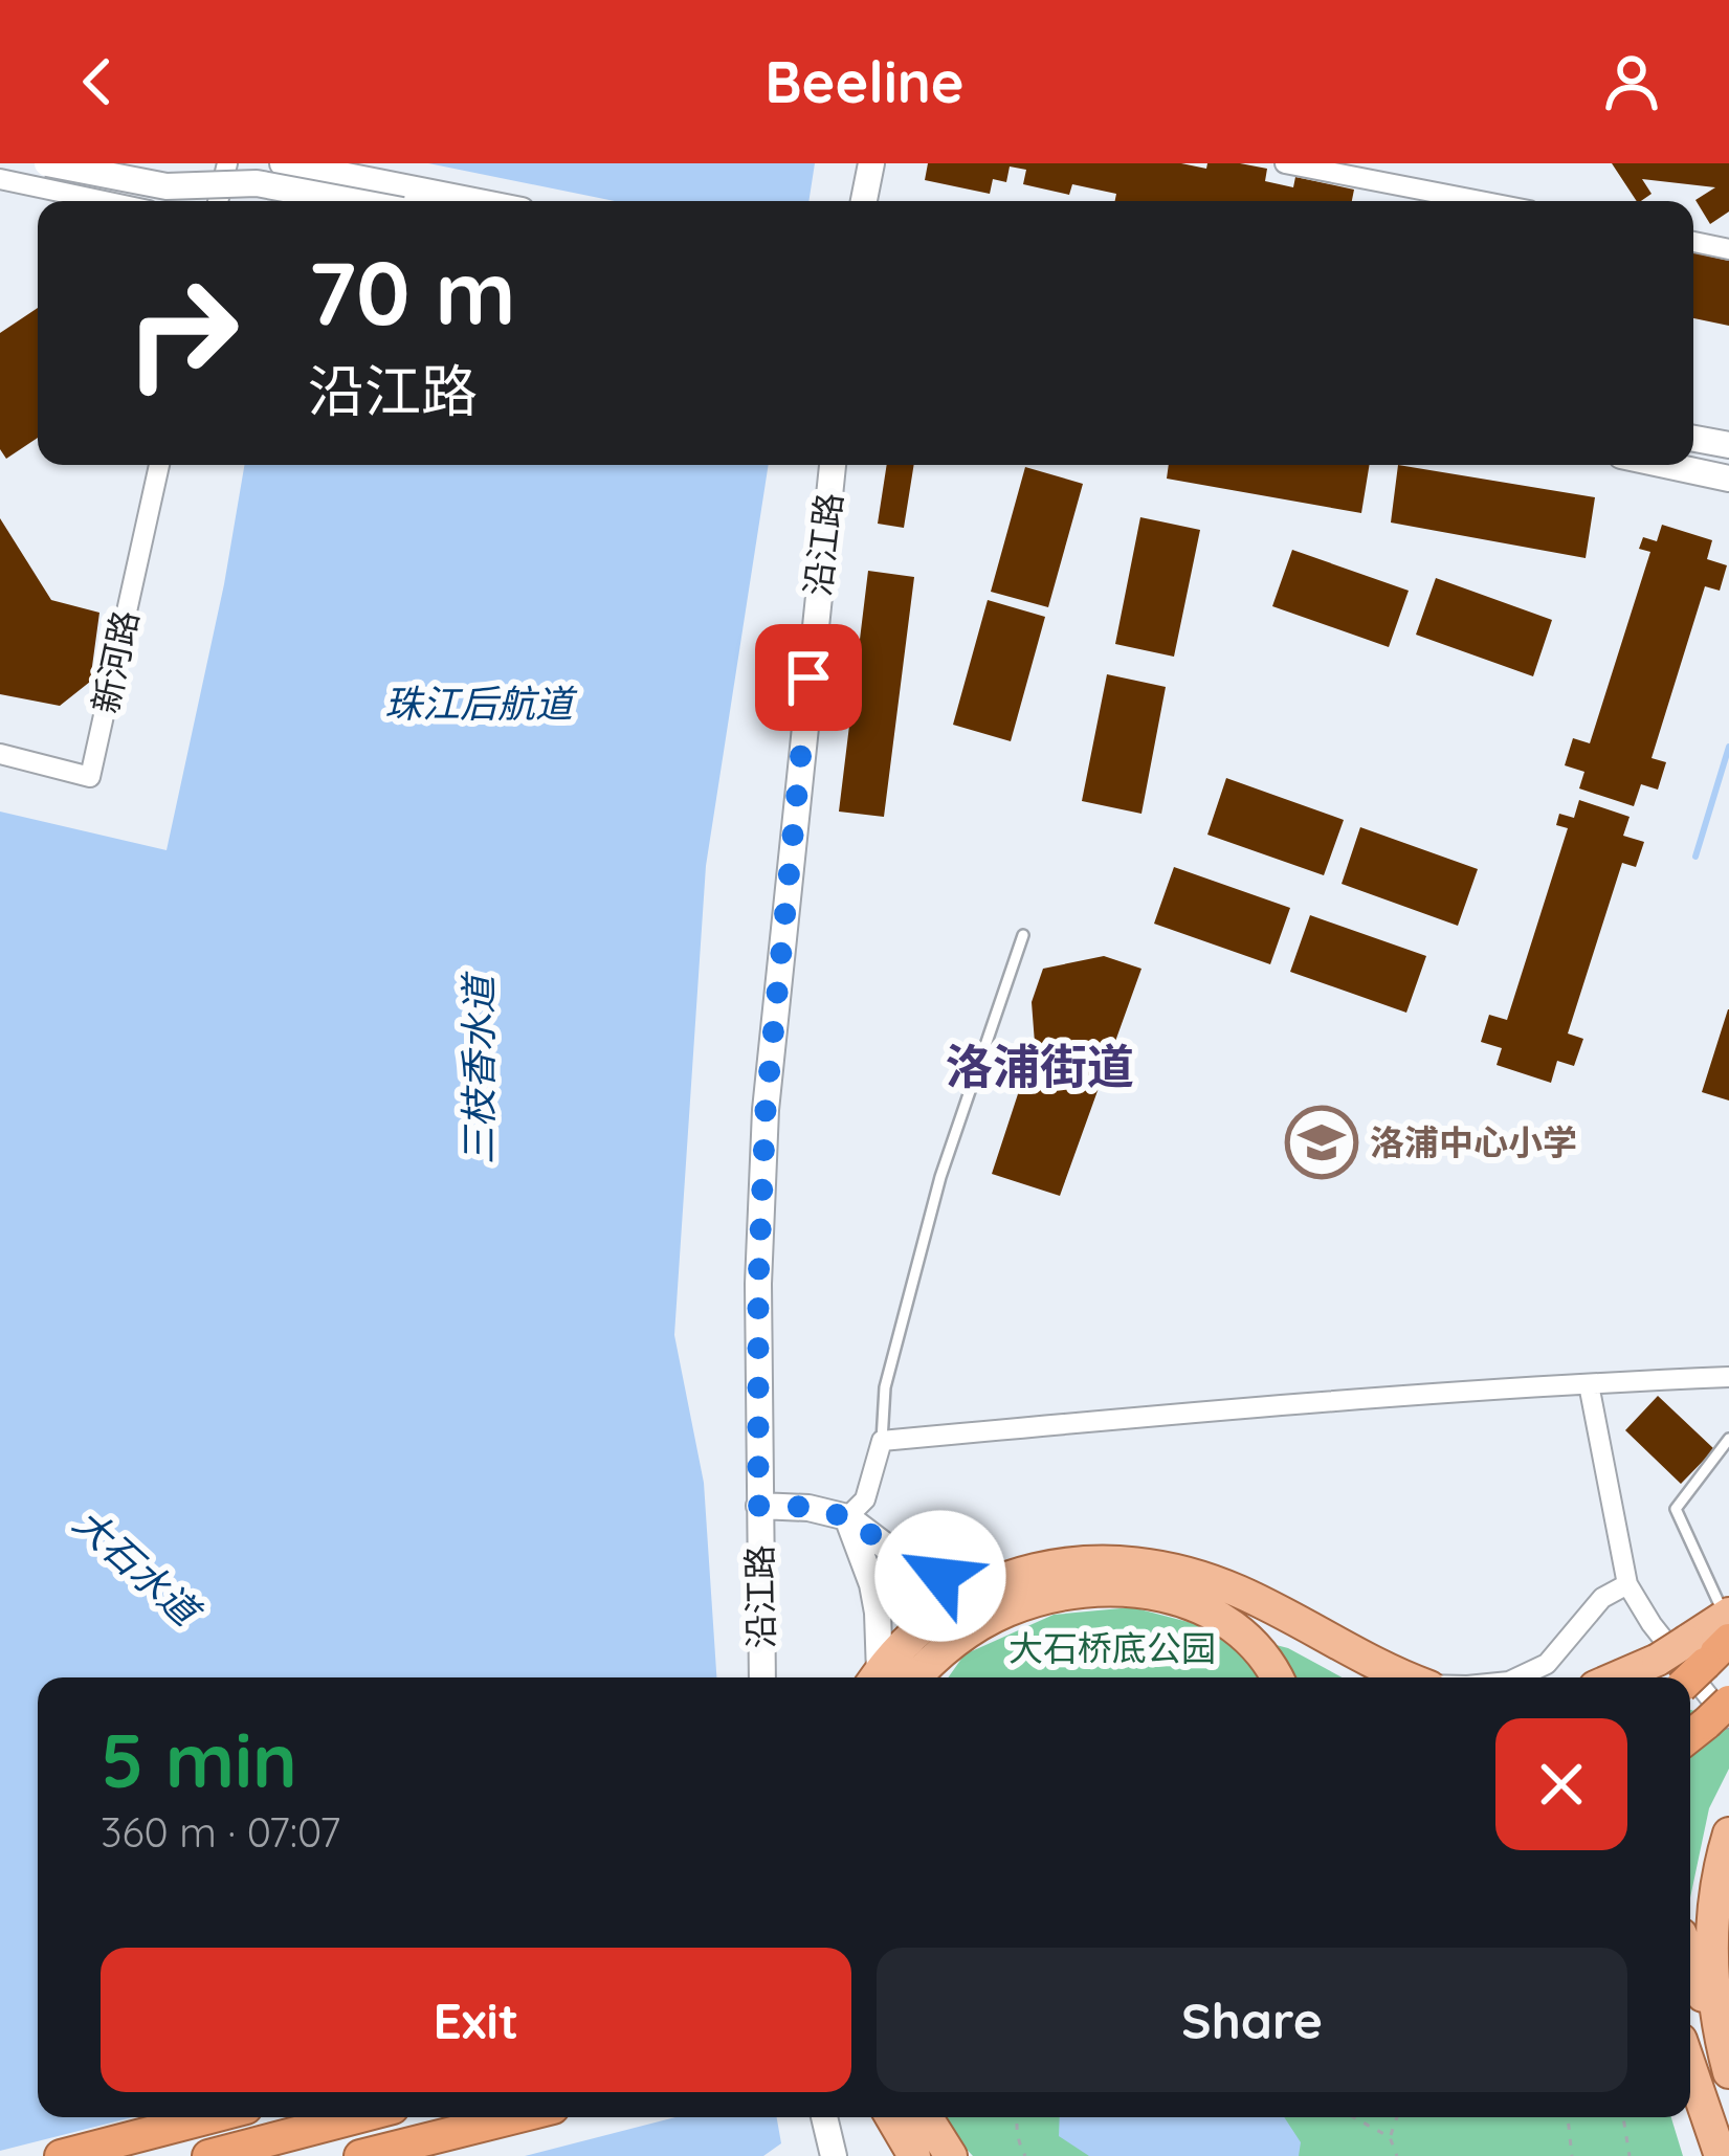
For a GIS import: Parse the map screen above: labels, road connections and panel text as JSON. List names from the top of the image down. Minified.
{"streets":{"street":["沿江路","新河路"]},"districts":["洛浦街道"],"water":["珠江后航道","三枝香水道","大石水道"],"parks":["大石桥底公园"],"places":{"school or university":["洛浦中心小学"]},"page":{"header":"Beeline","turn":["70 m","沿江路"],"heading":["5 min","360 m · 07:07"],"buttons":["Exit","Share"]}}
